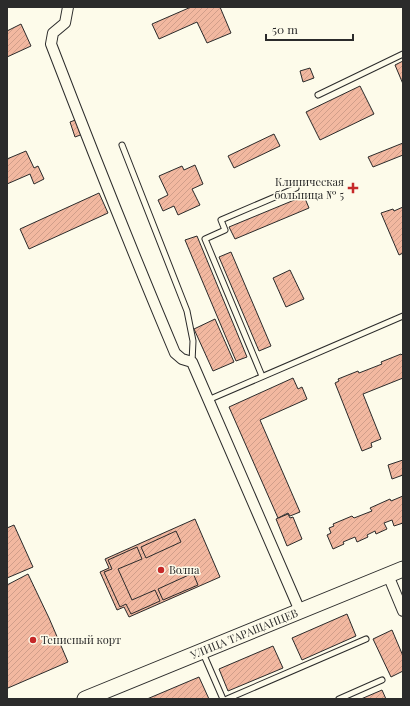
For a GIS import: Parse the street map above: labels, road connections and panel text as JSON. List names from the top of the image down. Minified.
{"streets":{"street":["УЛИЦА ТАРАЩАНЦЕВ"]},"places":{"health":["Клиническая больница № 5"],"other":["Волна","Тенисный корт"]},"scale_bar":"50 m"}
